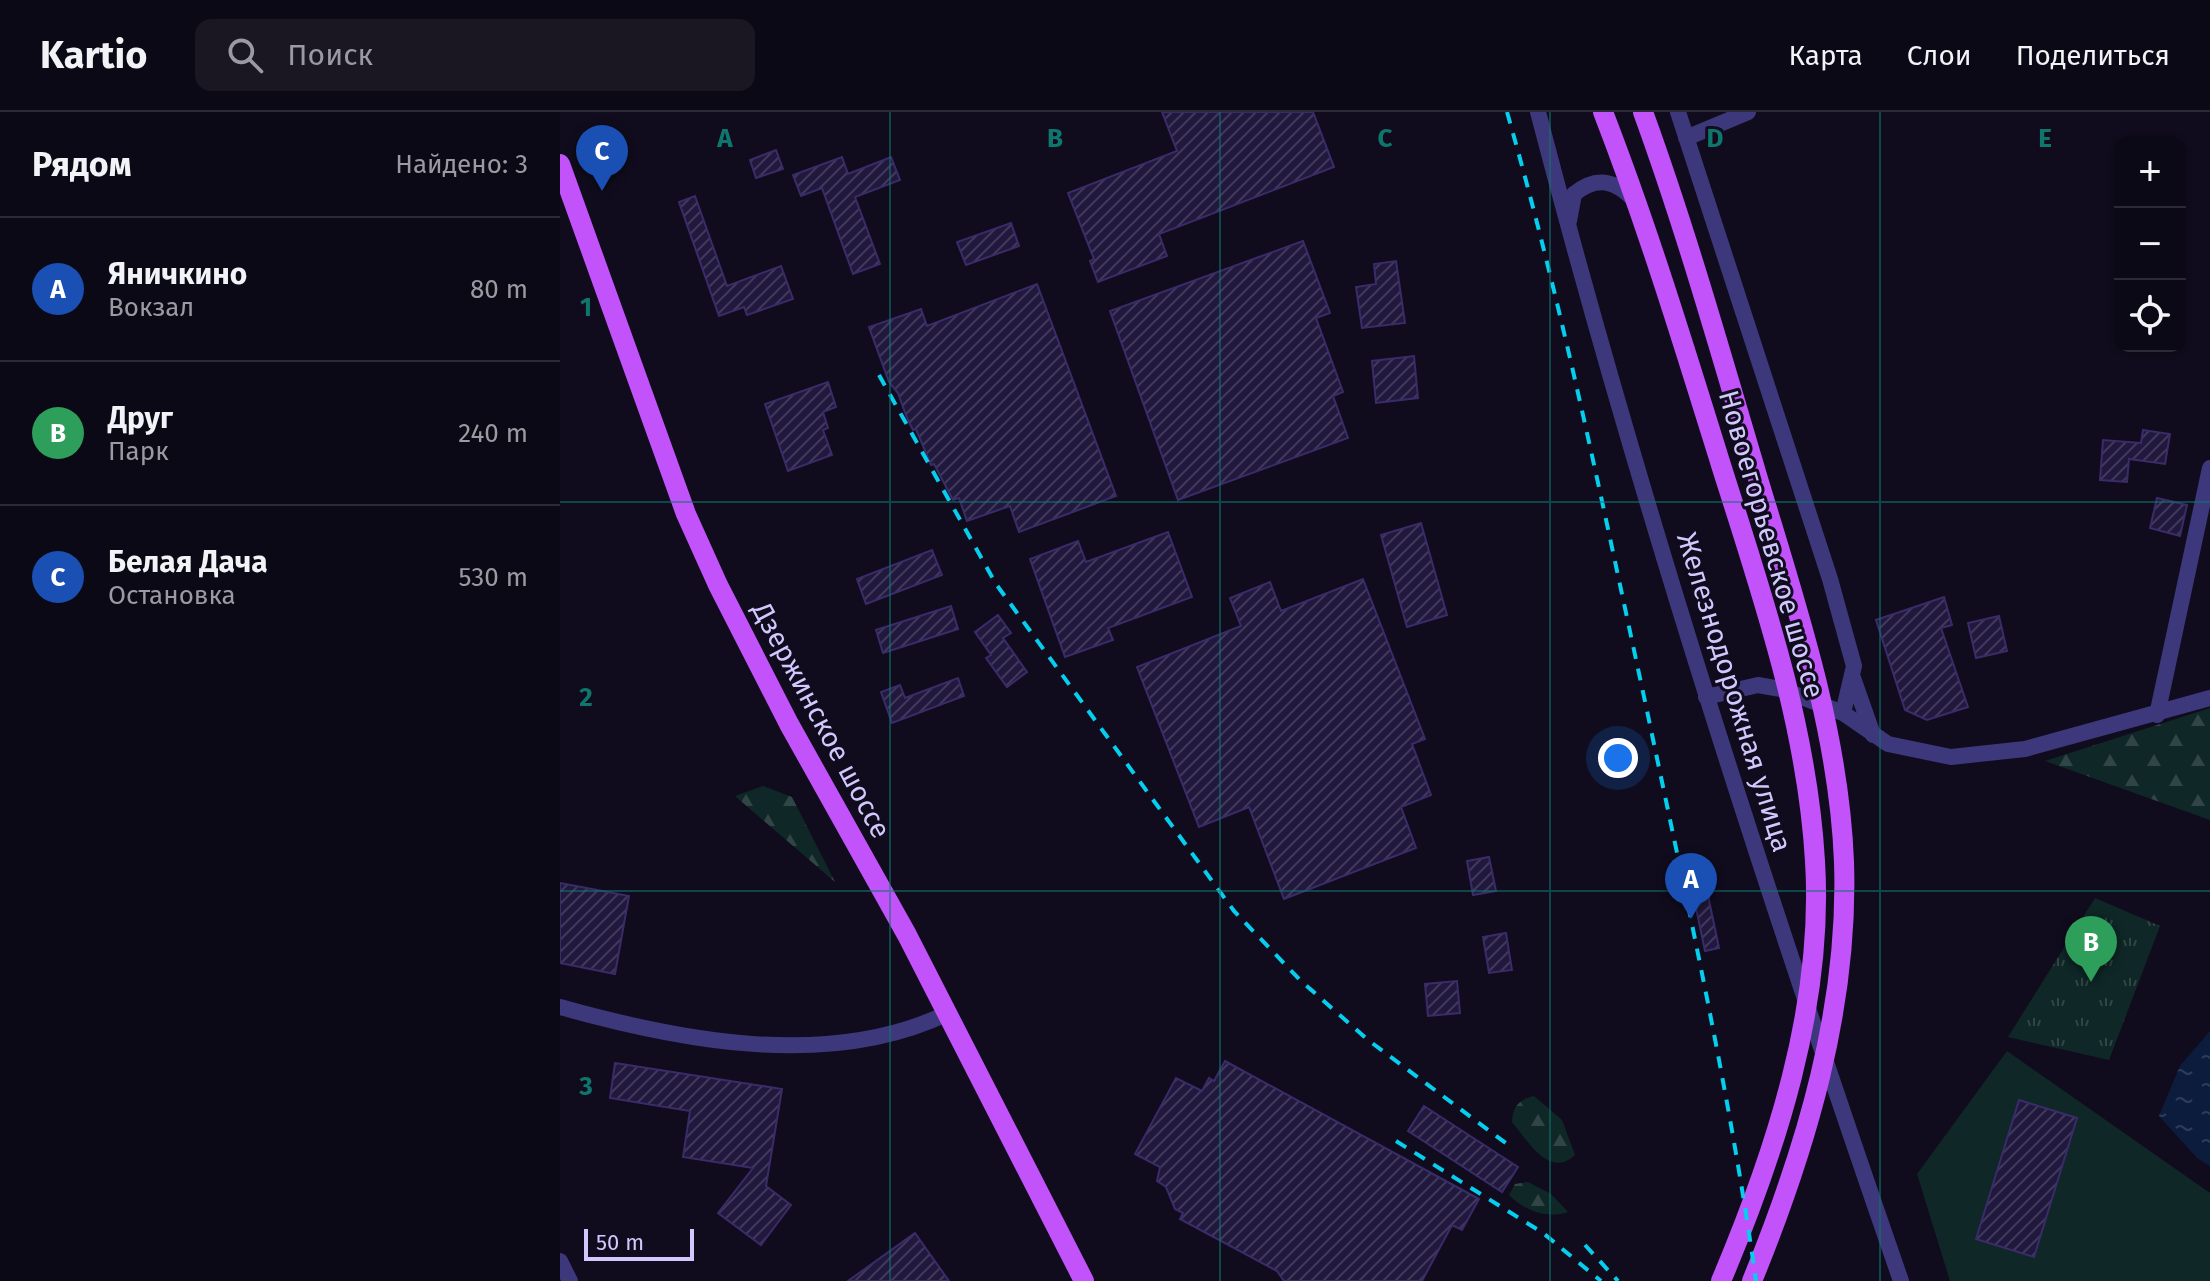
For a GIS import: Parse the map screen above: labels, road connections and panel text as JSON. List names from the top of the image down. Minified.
{"streets":{"main road":["Новоегорьевское шоссе","Дзержинское шоссе"],"street":["Железнодорожная улица"]},"scale_bar":"50 m","page":{"header":"Kartio","search":"Поиск","nav":["Карта","Слои","Поделиться"],"heading":["Рядом","Найдено: 3"],"pins":["C","A","B"],"map_buttons":["+","−"],"list":[{"mark":"A","name":"Яничкино","note":"Вокзал","value":"80 m"},{"mark":"B","name":"Друг","note":"Парк","value":"240 m"},{"mark":"C","name":"Белая Дача","note":"Остановка","value":"530 m"}],"scale":"50 m"},"grid":{"columns":["A","B","C","D","E"],"rows":["1","2","3"]}}
